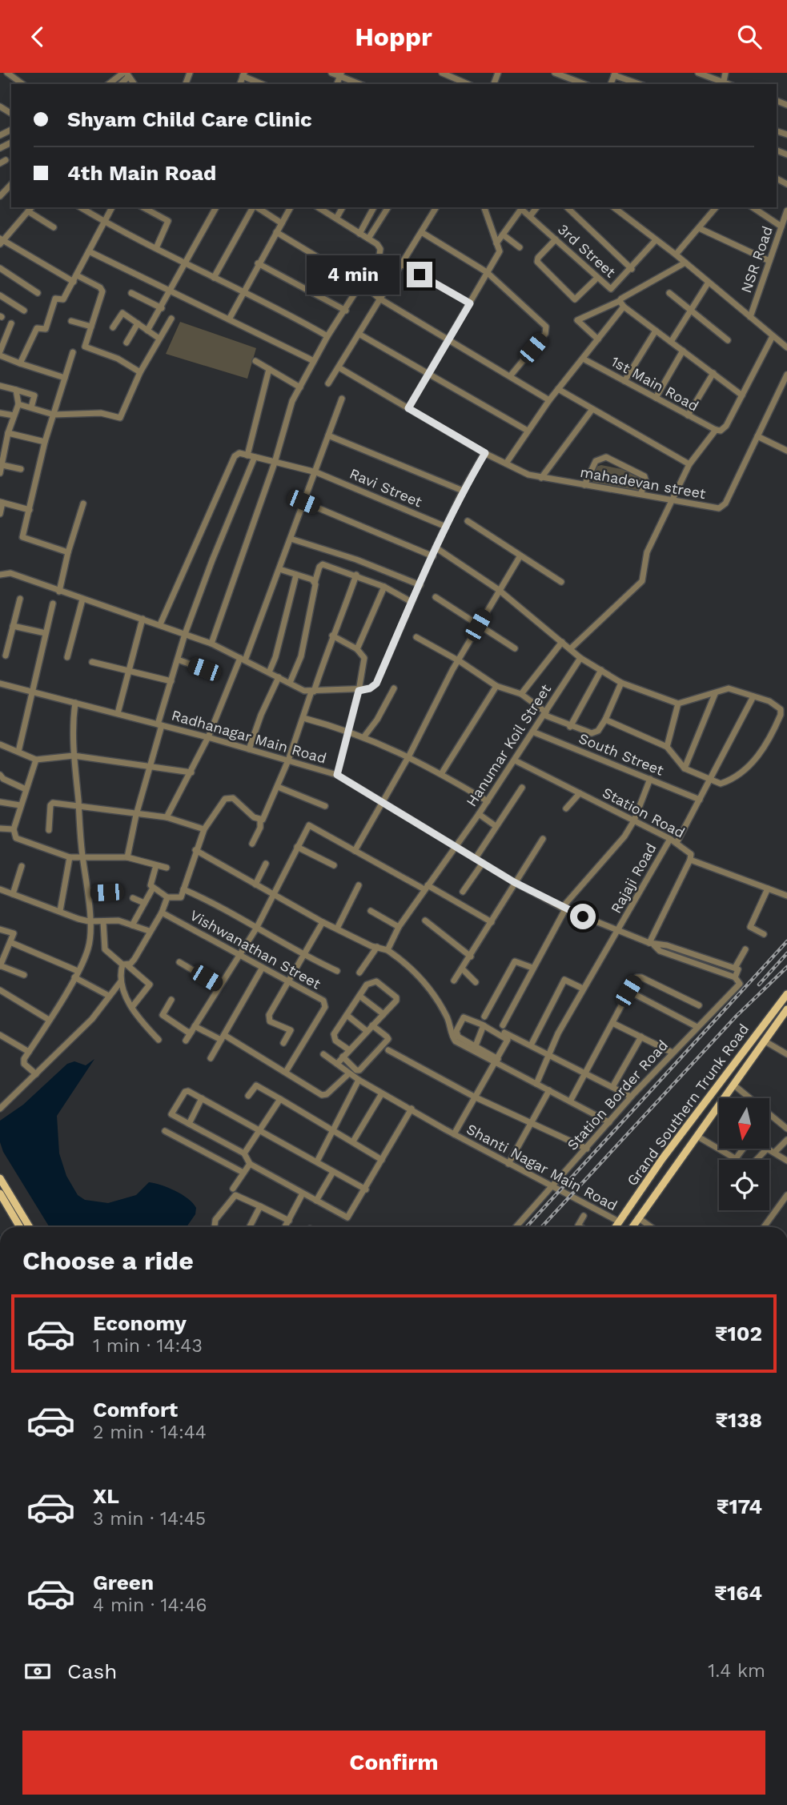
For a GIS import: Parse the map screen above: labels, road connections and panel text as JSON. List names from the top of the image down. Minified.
{"streets":{"main road":["Grand Southern Trunk Road"],"street":["3rd Street","NSR Road","1st Main Road","mahadevan street","Ravi Street","Radhanagar Main Road","Hanumar Koil Street","South Street","Station Road","Rajaji Road","Vishwanathan Street","Station Border Road","Shanti Nagar Main Road"]},"crossings":[["Radhanagar Main Road","Hanumar Koil Street"],["Radhanagar Main Road","Rajaji Road"],["Hanumar Koil Street","South Street"],["Hanumar Koil Street","Station Road"],["Station Road","Rajaji Road"],["Station Border Road","Shanti Nagar Main Road"],["Grand Southern Trunk Road","Shanti Nagar Main Road"]],"north":"bottom","page":{"header":"Hoppr","banner":["Shyam Child Care Clinic","4th Main Road"],"bubble":"4 min","heading":"Choose a ride","list":[{"name":"Economy","note":"1 min · 14:43","value":"₹102"},{"name":"Comfort","note":"2 min · 14:44","value":"₹138"},{"name":"XL","note":"3 min · 14:45","value":"₹174"},{"name":"Green","note":"4 min · 14:46","value":"₹164"}],"pay":["Cash","1.4 km"],"buttons":"Confirm"}}
